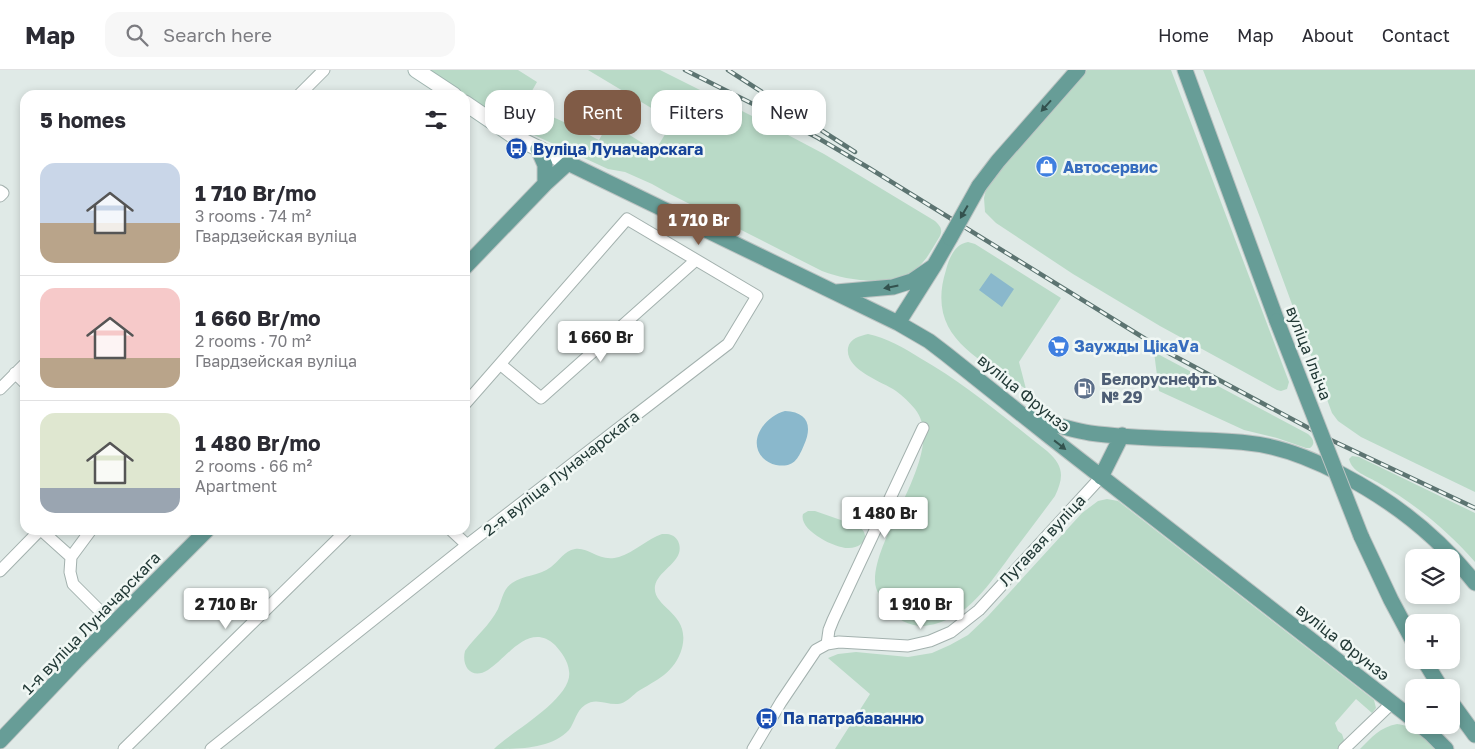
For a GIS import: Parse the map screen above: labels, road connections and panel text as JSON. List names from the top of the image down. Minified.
{"streets":{"main road":["вуліца Ільіча","вуліца Фрунзэ","1-я вуліца Луначарскага"],"street":["2-я вуліца Луначарскага","Лугавая вуліца"]},"crossings":[["вуліца Фрунзэ","Лугавая вуліца"]],"places":{"bus stop":["Вуліца Луначарскага","Па патрабаванню"],"shop":["Автосервис"],"supermarket":["Заужды ЦікаVа"],"fuel station":["Белоруснефть № 29"]},"page":{"header":"Map","search":"Search here","nav":["Home","Map","About","Contact"],"chip":["Buy","Rent","Filters","New"],"heading":"5 homes","list":[{"name":"1 710 Br/mo","note":"3 rooms · 74 m² · Гвардзейская вуліца"},{"name":"1 660 Br/mo","note":"2 rooms · 70 m² · Гвардзейская вуліца"},{"name":"1 480 Br/mo","note":"2 rooms · 66 m² · Apartment"}],"price":["1 710 Br","1 660 Br","1 480 Br","2 710 Br","1 910 Br"],"map_buttons":["+","−"]}}
